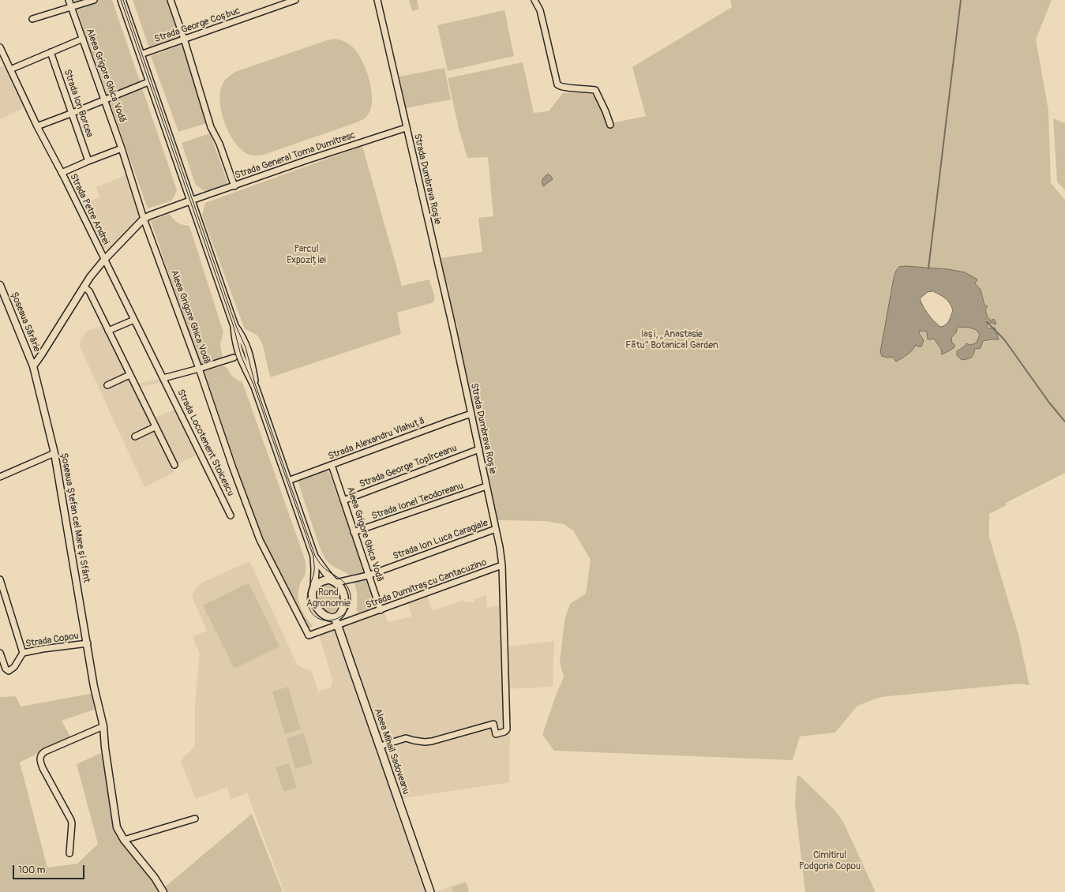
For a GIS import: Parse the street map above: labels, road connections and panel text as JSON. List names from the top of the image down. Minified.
{"streets":{"main road":["Aleea Mihail Sadoveanu"],"street":["Strada George Coșbuc","Aleea Grigore Ghica Vodă","Strada Ion Borcea","Strada General Toma Dumitresc","Strada Dumbrava Roșie","Strada Petre Andrei","Șoseaua Sărărie","Strada Alexandru Vlahuță","Strada Locotenent Stoicescu","Strada George Topîrceanu","Strada Ionel Teodoreanu","Șoseaua Ștefan cel Mare și Sfânt","Strada Ion Luca Caragiale","Strada Dumitrașcu Cantacuzino","Strada Copou"]},"crossings":[["Aleea Grigore Ghica Vodă","Strada Alexandru Vlahuță"],["Aleea Grigore Ghica Vodă","Strada George Topîrceanu"],["Aleea Grigore Ghica Vodă","Strada Ionel Teodoreanu"],["Aleea Grigore Ghica Vodă","Strada Ion Luca Caragiale"],["Aleea Grigore Ghica Vodă","Strada Dumitrașcu Cantacuzino"],["Strada General Toma Dumitresc","Strada Dumbrava Roșie"],["Strada Dumbrava Roșie","Strada Alexandru Vlahuță"],["Strada Dumbrava Roșie","Strada George Topîrceanu"],["Strada Dumbrava Roșie","Strada Ionel Teodoreanu"],["Strada Dumbrava Roșie","Strada Ion Luca Caragiale"],["Strada Dumbrava Roșie","Strada Dumitrașcu Cantacuzino"],["Strada Dumbrava Roșie","Aleea Mihail Sadoveanu"],["Strada Petre Andrei","Strada Locotenent Stoicescu"],["Șoseaua Sărărie","Șoseaua Ștefan cel Mare și Sfânt"],["Șoseaua Ștefan cel Mare și Sfânt","Strada Copou"],["Strada Ion Luca Caragiale","Aleea Mihail Sadoveanu"],["Strada Dumitrașcu Cantacuzino","Aleea Mihail Sadoveanu"]],"parks":["Parcul Expoziției","Iași, „Anastasie Fătu” Botanical Garden","Rond Agronomie","Cimitirul Podgoria Copou"],"scale_bar":"100 m"}
